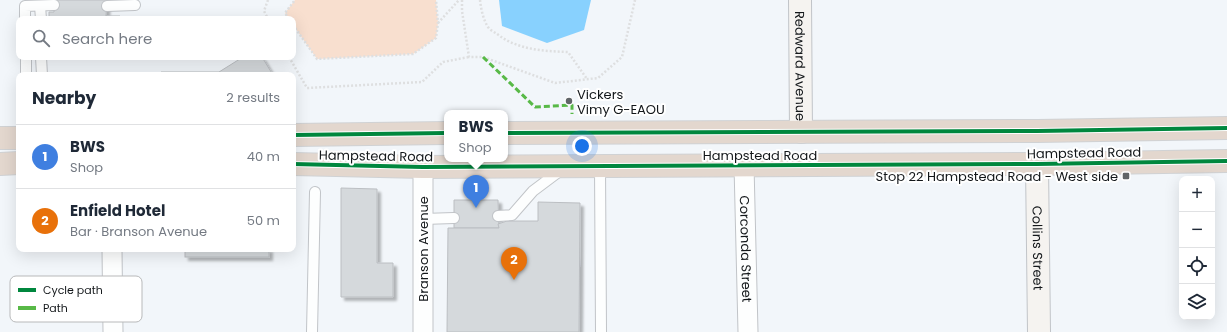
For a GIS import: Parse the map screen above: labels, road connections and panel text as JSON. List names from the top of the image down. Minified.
{"streets":{"highway":["Hampstead Road"],"street":["Redward Avenue","Collins Street","Branson Avenue","Corconda Street"]},"crossings":[["Redward Avenue","Hampstead Road"],["Hampstead Road","Collins Street"],["Hampstead Road","Branson Avenue"],["Hampstead Road","Corconda Street"]],"places":{"other":["Vickers Vimy G-EAOU"],"transit":["Stop 22 Hampstead Road - West side"]},"legend":["Cycle path","Path"],"page":{"search":"Search here","heading":["Nearby","2 results"],"popup":["BWS","Shop"],"list":[{"mark":"1","name":"BWS","note":"Shop","value":"40 m"},{"mark":"2","name":"Enfield Hotel","note":"Bar · Branson Avenue","value":"50 m"}],"pins":["1","2"],"map_buttons":["+","−"]}}
